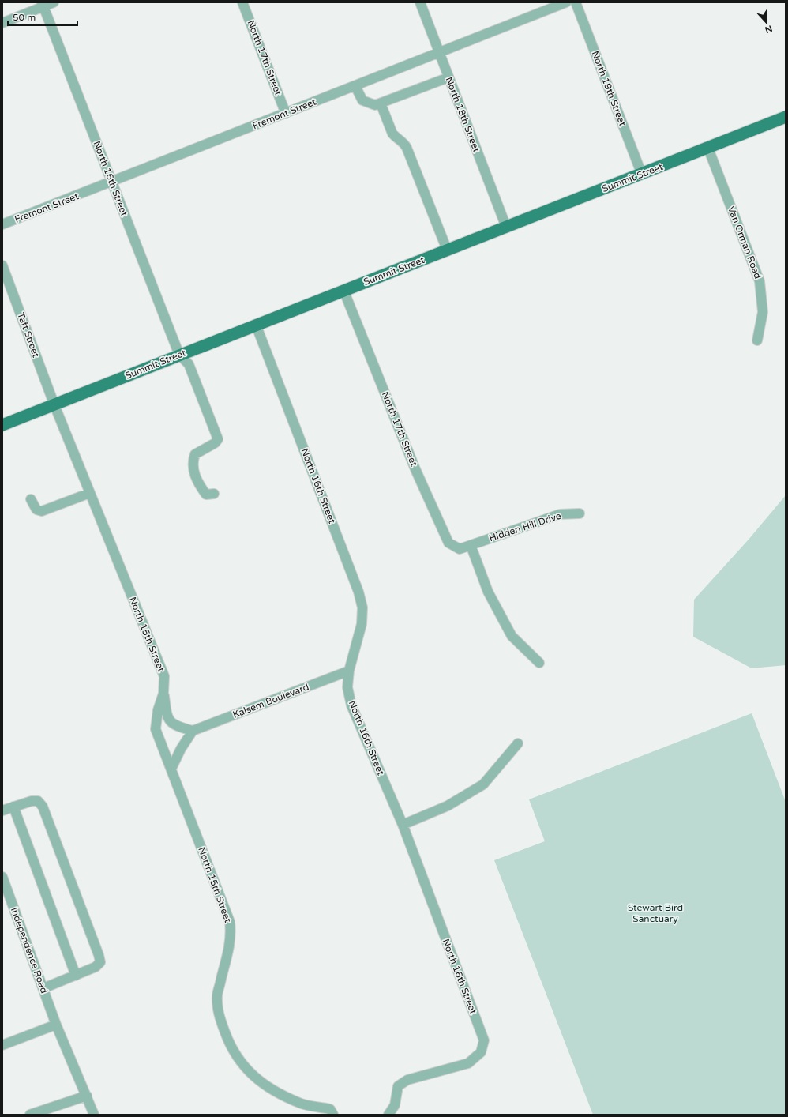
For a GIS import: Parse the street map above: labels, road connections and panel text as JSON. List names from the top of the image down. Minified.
{"streets":{"main road":["Summit Street"],"street":["North 17th Street","North 19th Street","Fremont Street","North 18th Street","North 16th Street","Van Orman Road","Taft Street","Hidden Hill Drive","North 15th Street","Kalsem Boulevard","Independence Road"]},"crossings":[["North 17th Street","Fremont Street"],["North 17th Street","Summit Street"],["North 17th Street","Hidden Hill Drive"],["North 19th Street","Summit Street"],["Fremont Street","North 18th Street"],["Fremont Street","North 16th Street"],["North 18th Street","Summit Street"],["Summit Street","North 16th Street"],["Summit Street","Van Orman Road"],["Summit Street","Taft Street"],["Summit Street","North 15th Street"],["North 16th Street","Kalsem Boulevard"],["Taft Street","North 15th Street"]],"parks":["Stewart Bird Sanctuary"],"scale_bar":"50 m","north":"bottom"}
